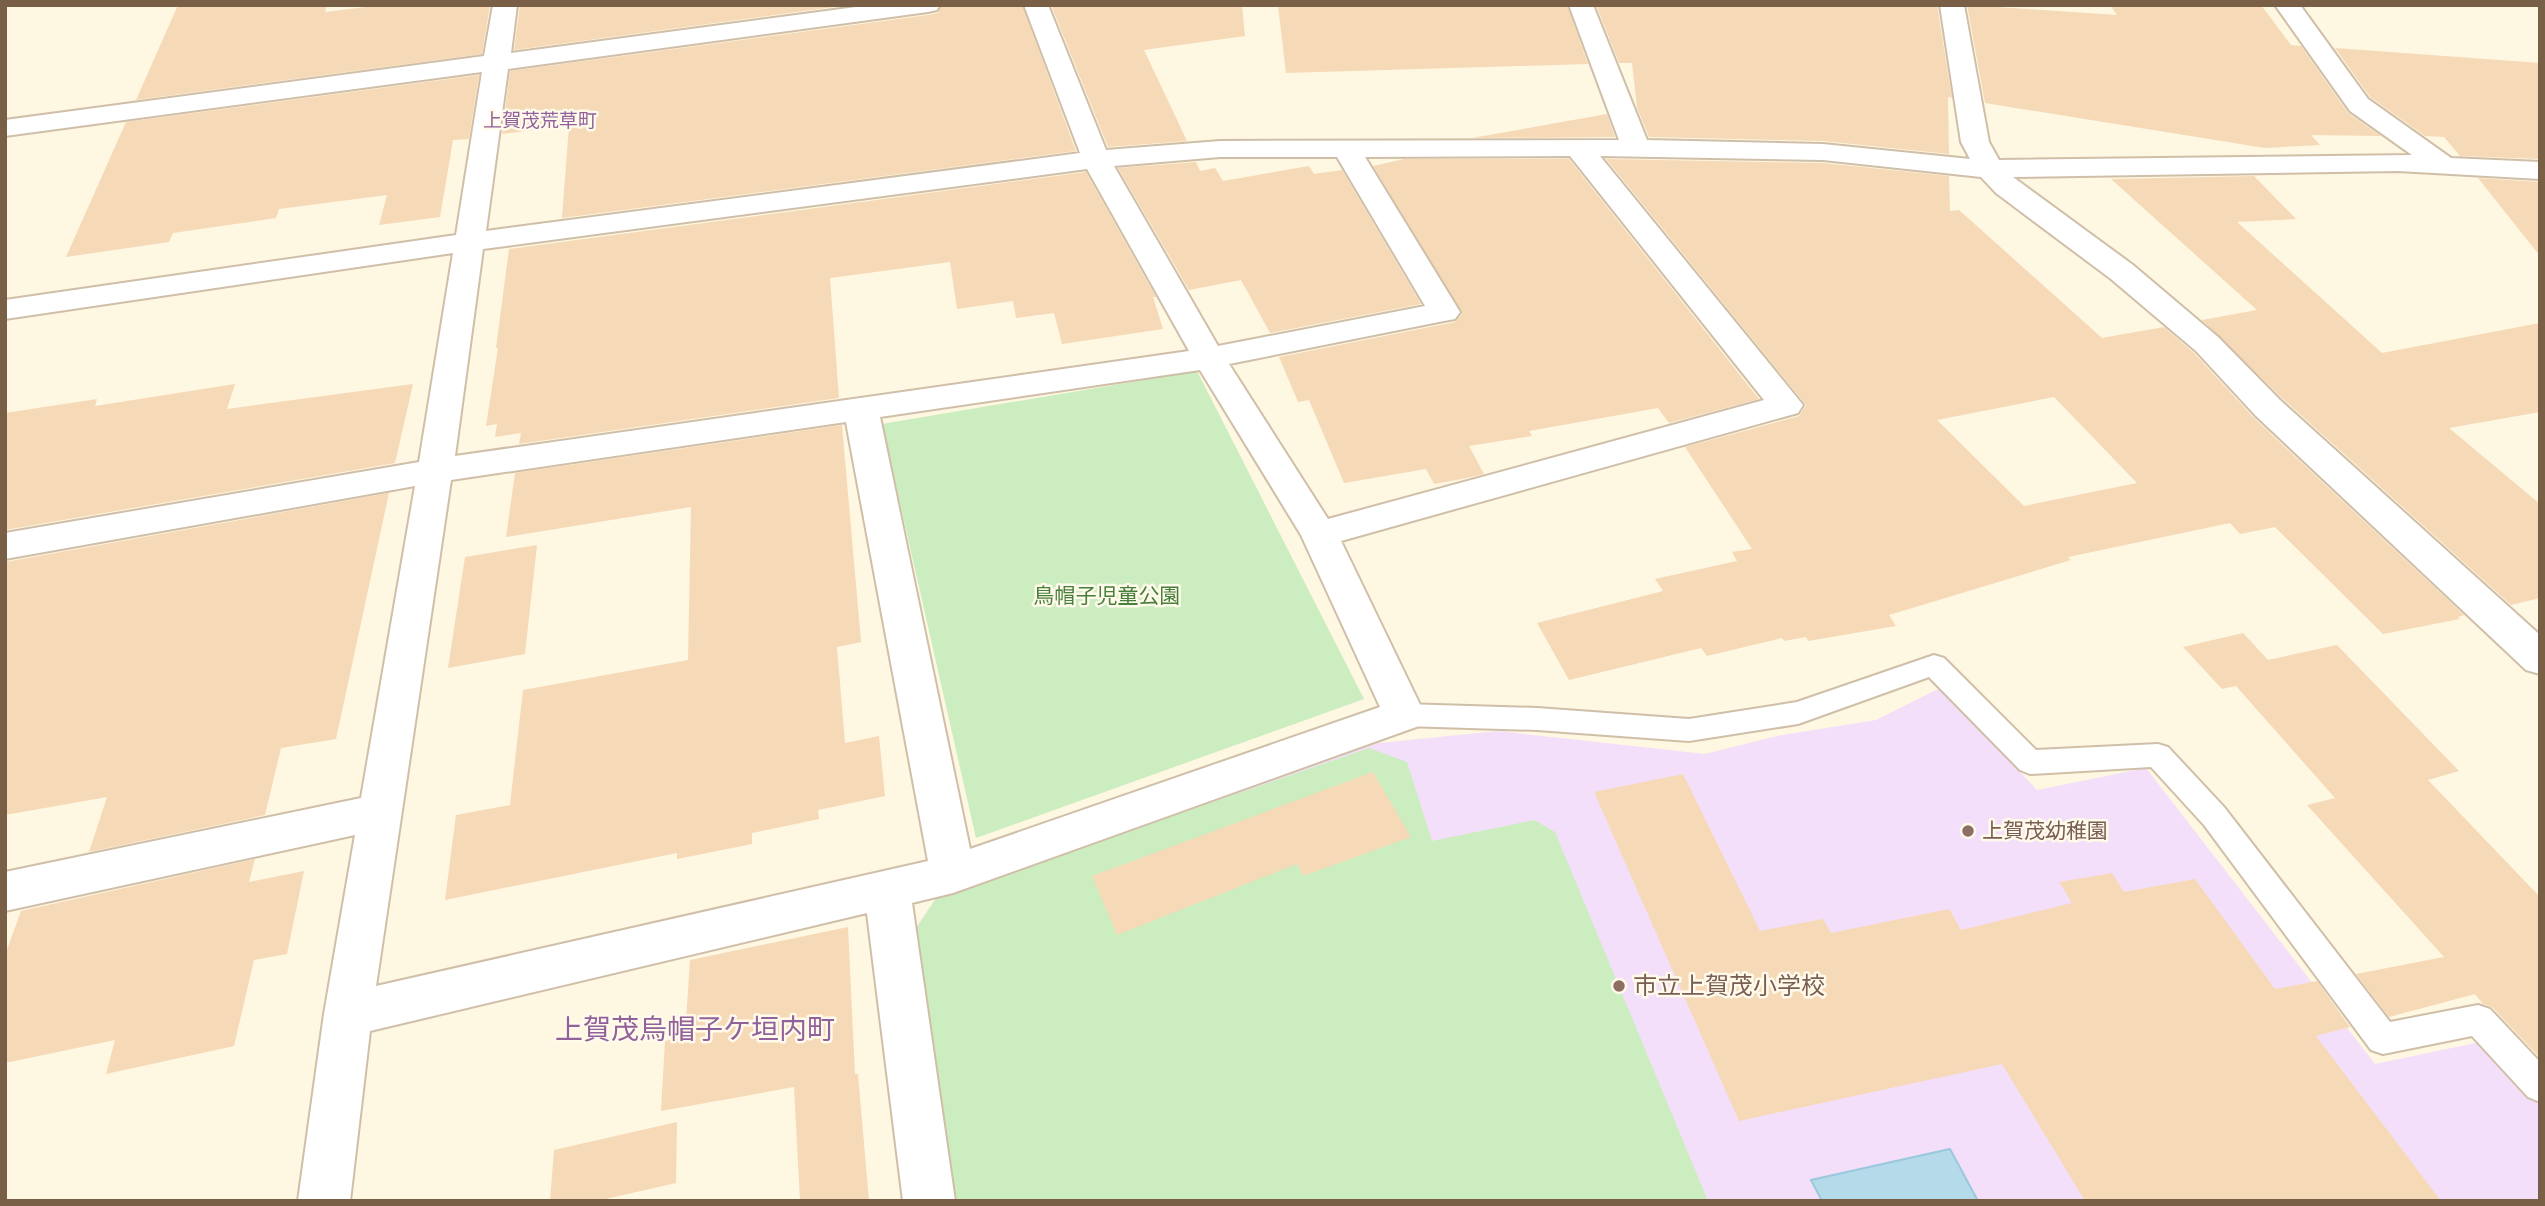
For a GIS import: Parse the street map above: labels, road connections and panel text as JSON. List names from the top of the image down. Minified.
{"districts":["上賀茂荒草町","上賀茂烏帽子ケ垣内町"],"parks":["鳥帽子児童公園"],"places":["上賀茂幼稚園","市立上賀茂小学校"]}
